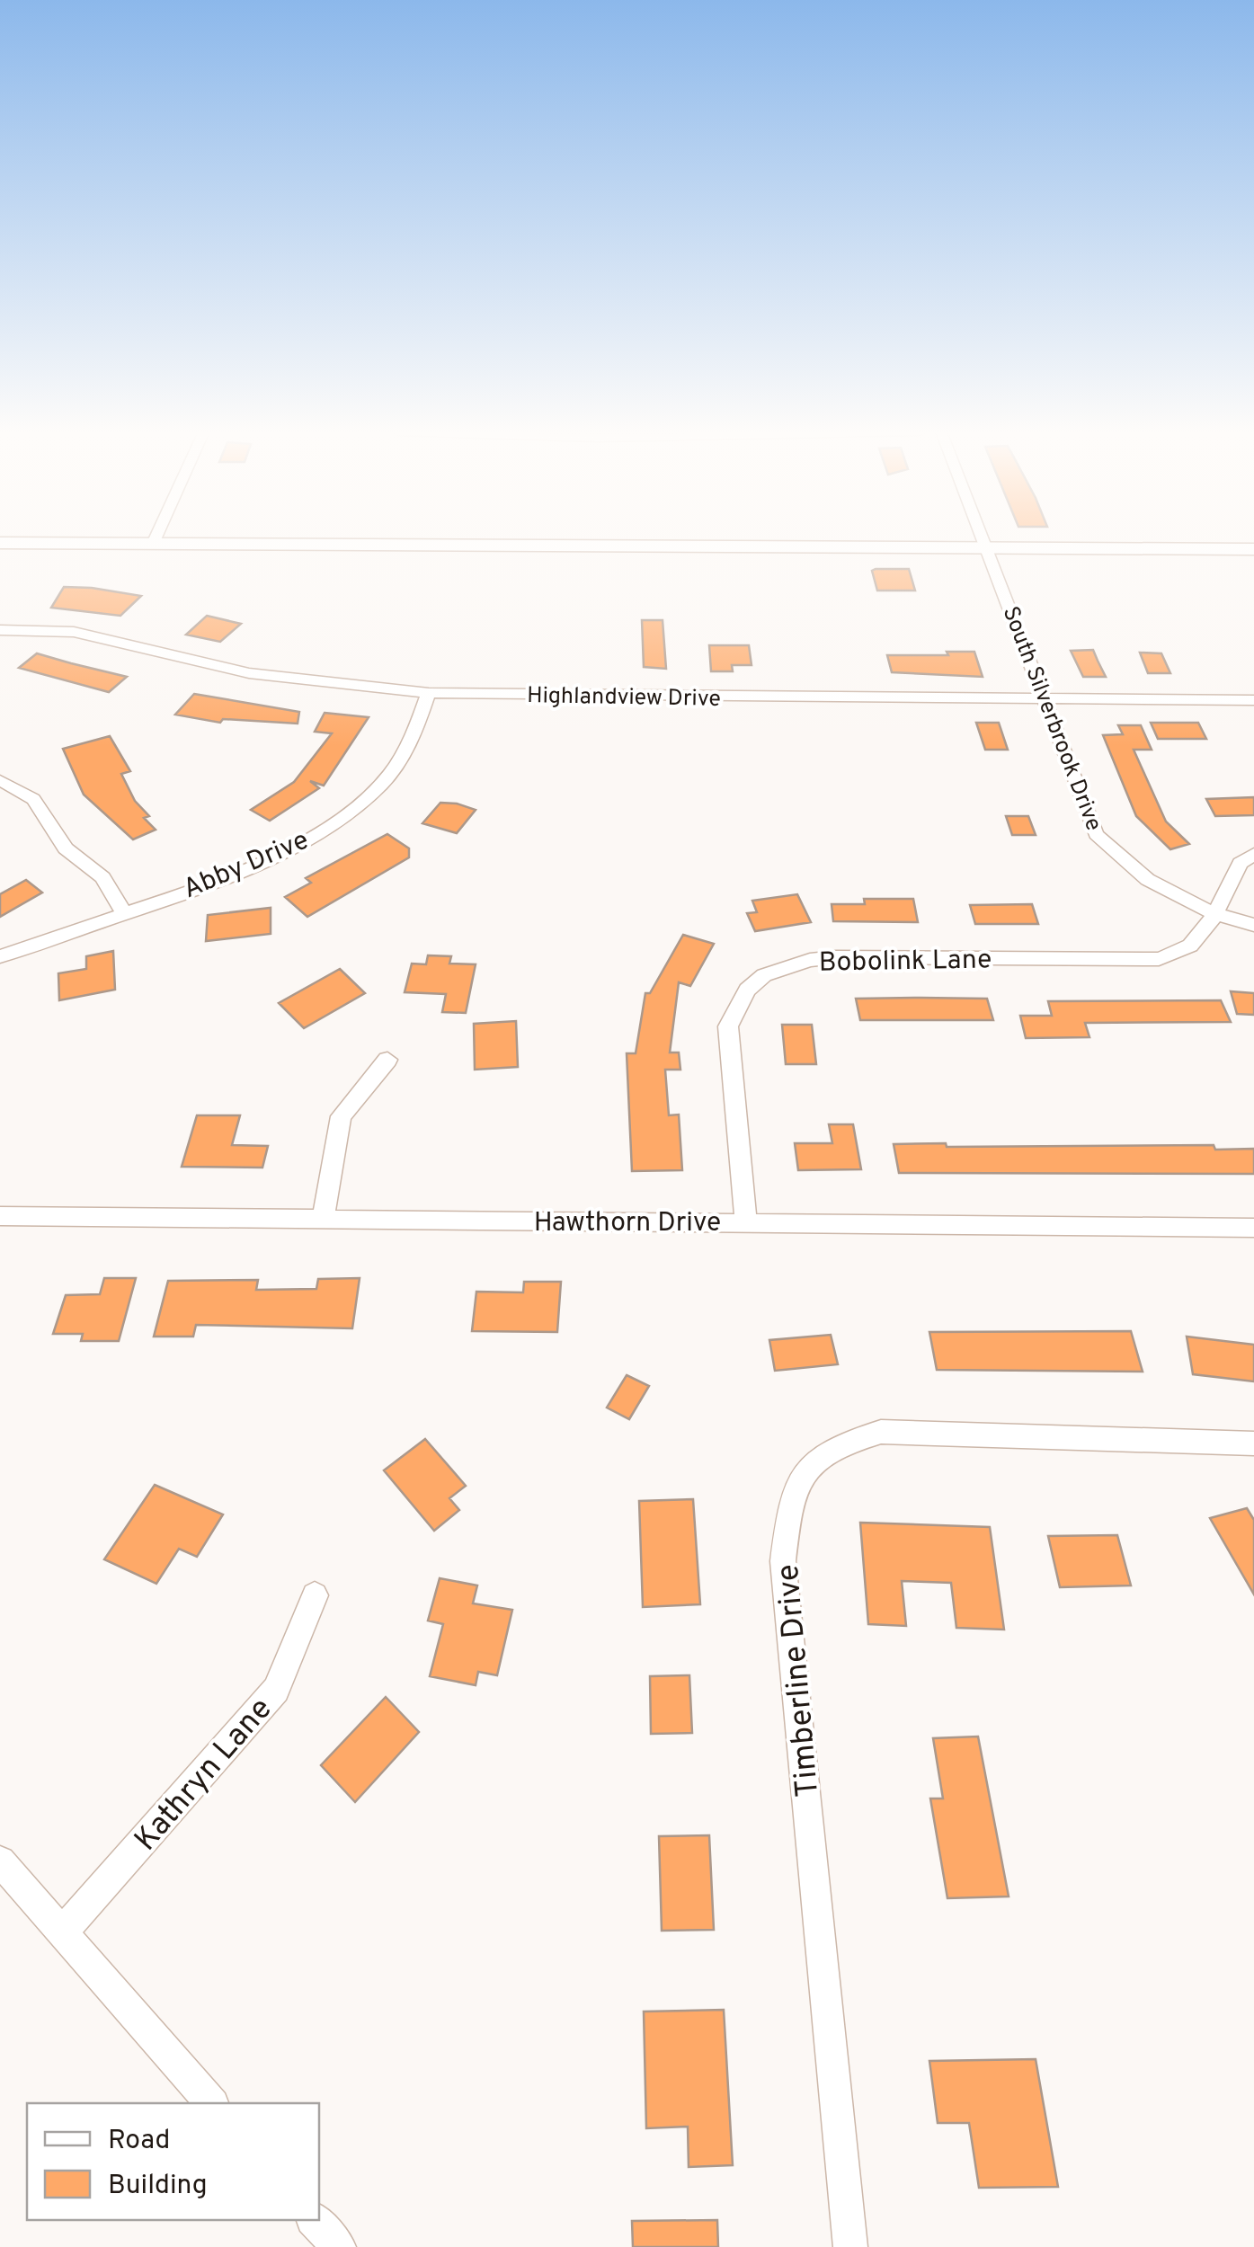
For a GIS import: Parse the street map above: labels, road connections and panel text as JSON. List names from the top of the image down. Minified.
{"streets":{"street":["Highlandview Drive","South Silverbrook Drive","Abby Drive","Bobolink Lane","Hawthorn Drive","Timberline Drive","Kathryn Lane"]},"crossings":[["Highlandview Drive","South Silverbrook Drive"],["Highlandview Drive","Abby Drive"],["South Silverbrook Drive","Bobolink Lane"],["Bobolink Lane","Hawthorn Drive"]],"legend":["Road","Building"]}
